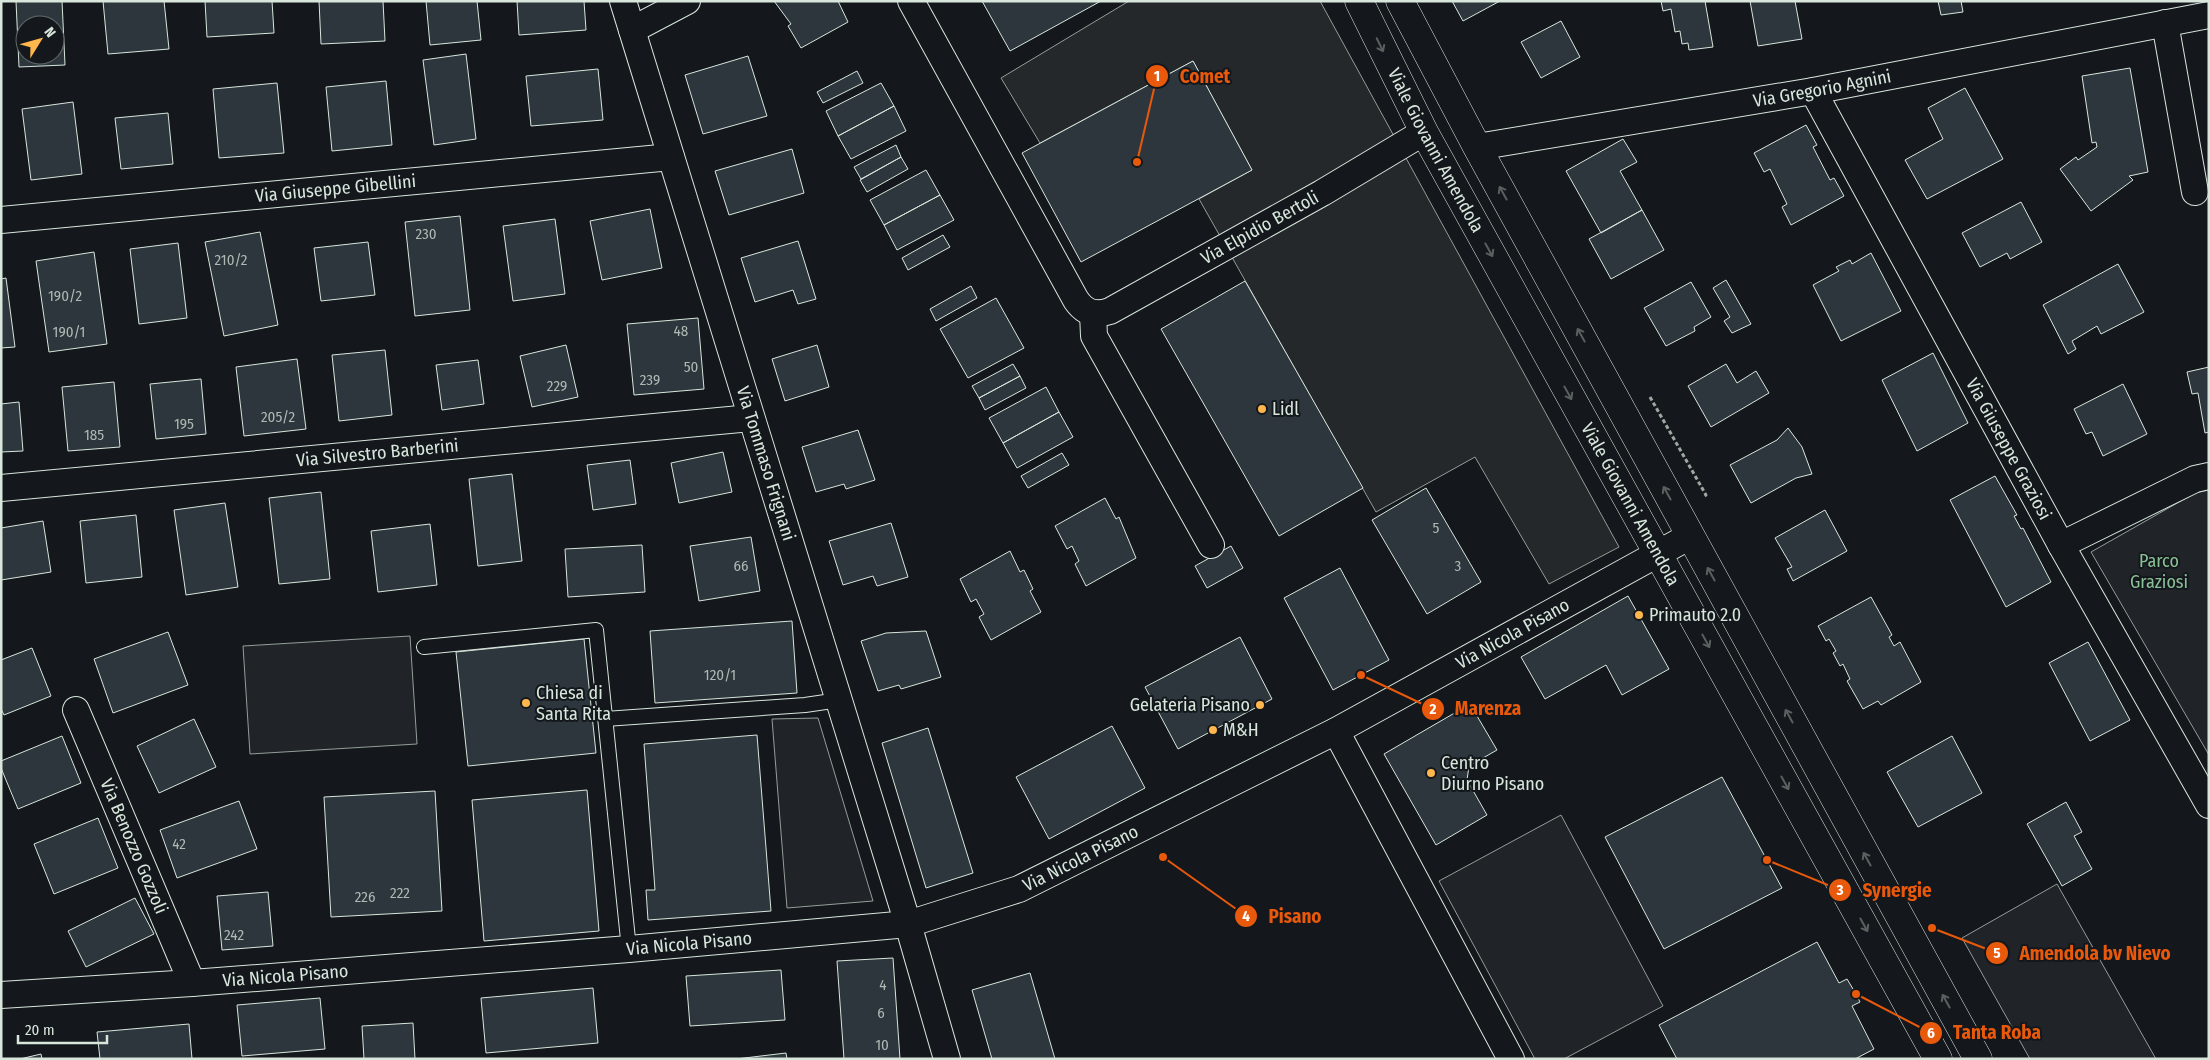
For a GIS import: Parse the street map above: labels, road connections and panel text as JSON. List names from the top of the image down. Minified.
{"streets":{"main road":["Viale Giovanni Amendola"],"street":["Via Gregorio Agnini","Via Giuseppe Gibellini","Via Elpidio Bertoli","Via Giuseppe Graziosi","Via Silvestro Barberini","Via Tommaso Frignani","Via Nicola Pisano","Via Benozzo Gozzoli"]},"crossings":[["Via Gregorio Agnini","Via Giuseppe Graziosi"],["Viale Giovanni Amendola","Via Elpidio Bertoli"],["Viale Giovanni Amendola","Via Nicola Pisano"],["Via Giuseppe Gibellini","Via Tommaso Frignani"],["Via Silvestro Barberini","Via Tommaso Frignani"],["Via Tommaso Frignani","Via Nicola Pisano"],["Via Nicola Pisano","Via Benozzo Gozzoli"]],"parks":["Parco Graziosi"],"places":["Comet","Lidl","Primauto 2.0","Marenza","Chiesa di Santa Rita","Gelateria Pisano","M&H","Centro Diurno Pisano","Pisano","Synergie","Amendola bv Nievo","Tanta Roba"],"house_numbers":["230","210/2","190/2","48","190/1","50","239","229","205/2","195","185","5","66","3","120/1","42","222","226","242","4","6","10"],"scale_bar":"20 m","north":"top right"}
